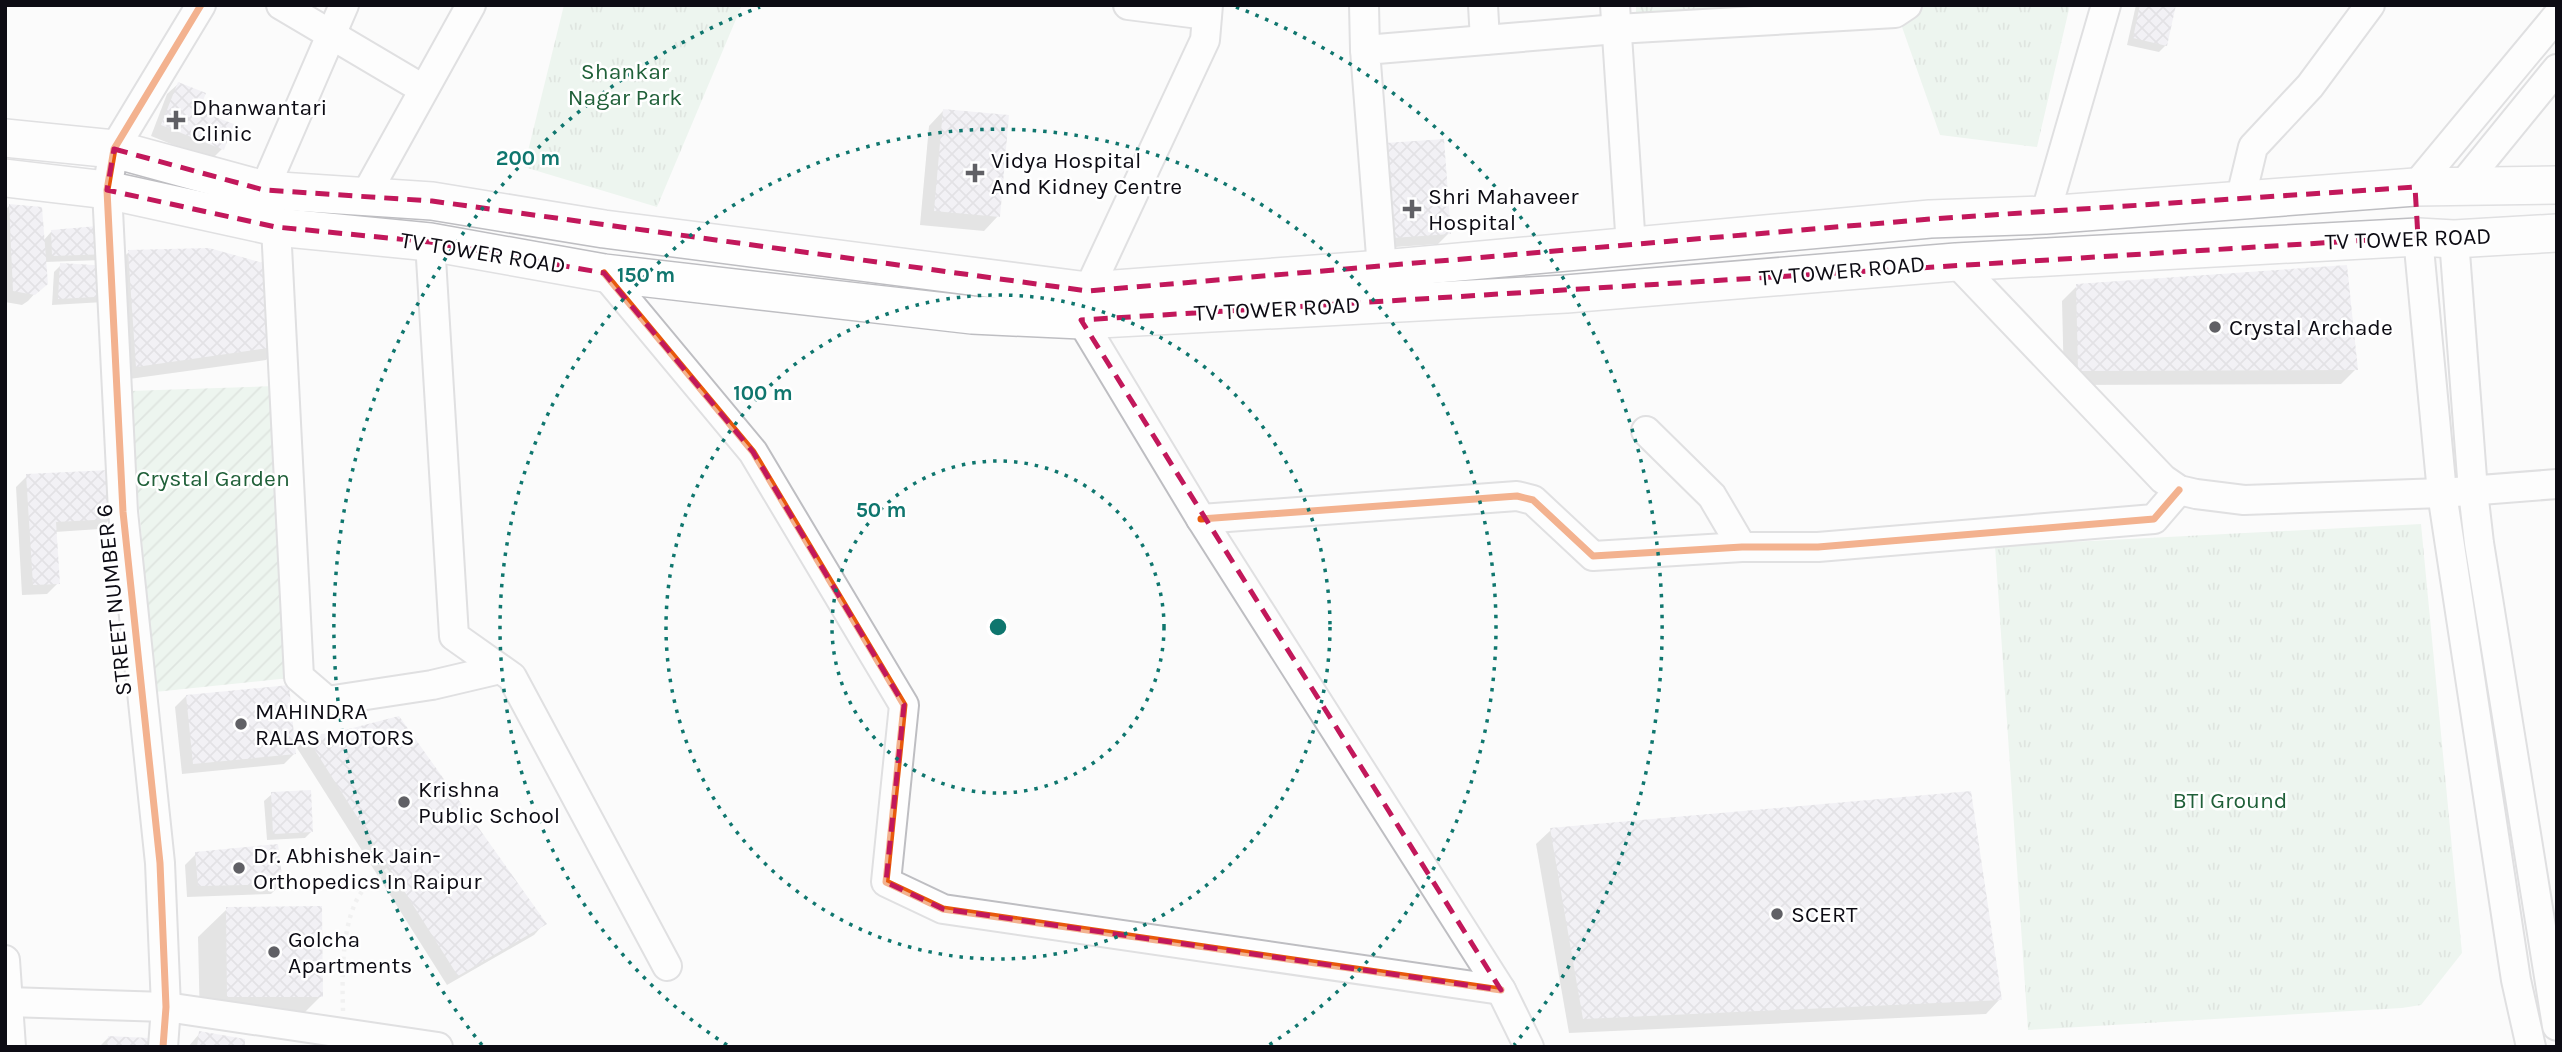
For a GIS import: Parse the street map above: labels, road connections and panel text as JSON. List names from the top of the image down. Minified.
{"streets":{"main road":["TV TOWER ROAD"],"street":["STREET NUMBER 6"]},"crossings":[["TV TOWER ROAD","STREET NUMBER 6"]],"parks":["Shankar Nagar Park","Crystal Garden","BTI Ground"],"places":{"health":["Dhanwantari Clinic","Vidya Hospital And Kidney Centre","Shri Mahaveer Hospital"],"other":["Crystal Archade","MAHINDRA RALAS MOTORS","Krishna Public School","Dr. Abhishek Jain- Orthopedics In Raipur","SCERT","Golcha Apartments"]},"rings":["200 m","150 m","100 m","50 m"]}
